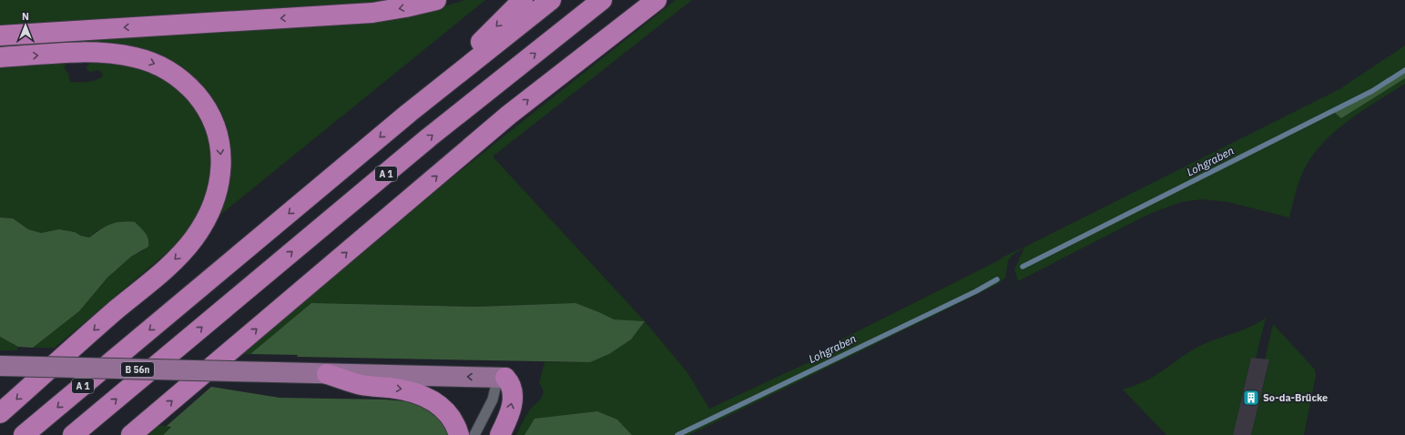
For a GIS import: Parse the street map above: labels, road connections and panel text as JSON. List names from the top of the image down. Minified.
{"streets":{"highway":["A 1"],"main road":["B 56n"]},"water":["Lohgraben"],"places":{"building":["So-da-Brücke"]},"north":"top"}
